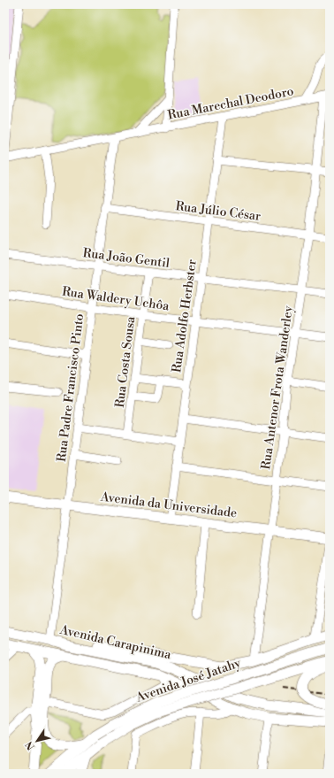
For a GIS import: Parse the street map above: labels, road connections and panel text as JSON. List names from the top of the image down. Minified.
{"streets":{"main road":["Avenida da Universidade","Avenida Carapinima","Avenida José Jatahy"],"street":["Rua Marechal Deodoro","Rua Júlio César","Rua João Gentil","Rua Waldery Uchôa","Rua Adolfo Herbster","Rua Costa Sousa","Rua Padre Francisco Pinto","Rua Antenor Frota Wanderley"]},"crossings":[["Rua Marechal Deodoro","Rua Adolfo Herbster"],["Rua Marechal Deodoro","Rua Padre Francisco Pinto"],["Rua Marechal Deodoro","Rua Antenor Frota Wanderley"],["Rua Júlio César","Rua Adolfo Herbster"],["Rua Júlio César","Rua Padre Francisco Pinto"],["Rua Júlio César","Rua Antenor Frota Wanderley"],["Rua João Gentil","Rua Adolfo Herbster"],["Rua João Gentil","Rua Costa Sousa"],["Rua João Gentil","Rua Padre Francisco Pinto"],["Rua João Gentil","Rua Antenor Frota Wanderley"],["Rua Waldery Uchôa","Rua Adolfo Herbster"],["Rua Waldery Uchôa","Rua Costa Sousa"],["Rua Waldery Uchôa","Rua Padre Francisco Pinto"],["Rua Waldery Uchôa","Rua Antenor Frota Wanderley"],["Rua Adolfo Herbster","Avenida da Universidade"],["Rua Padre Francisco Pinto","Avenida da Universidade"],["Rua Padre Francisco Pinto","Avenida Carapinima"],["Rua Antenor Frota Wanderley","Avenida da Universidade"]],"north":"bottom left"}
